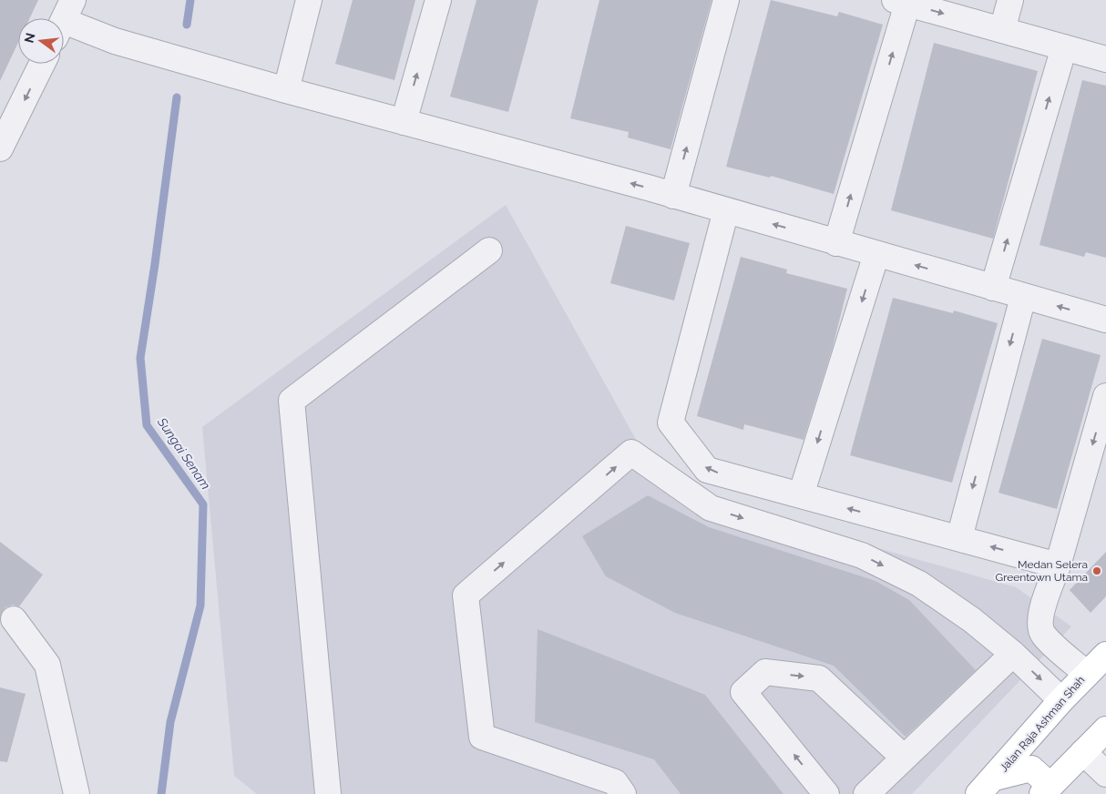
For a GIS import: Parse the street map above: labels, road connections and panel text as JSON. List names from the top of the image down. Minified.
{"streets":{"main road":["Jalan Raja Ashman Shah"]},"water":["Sungai Senam"],"places":["Medan Selera Greentown Utama"],"north":"left"}
